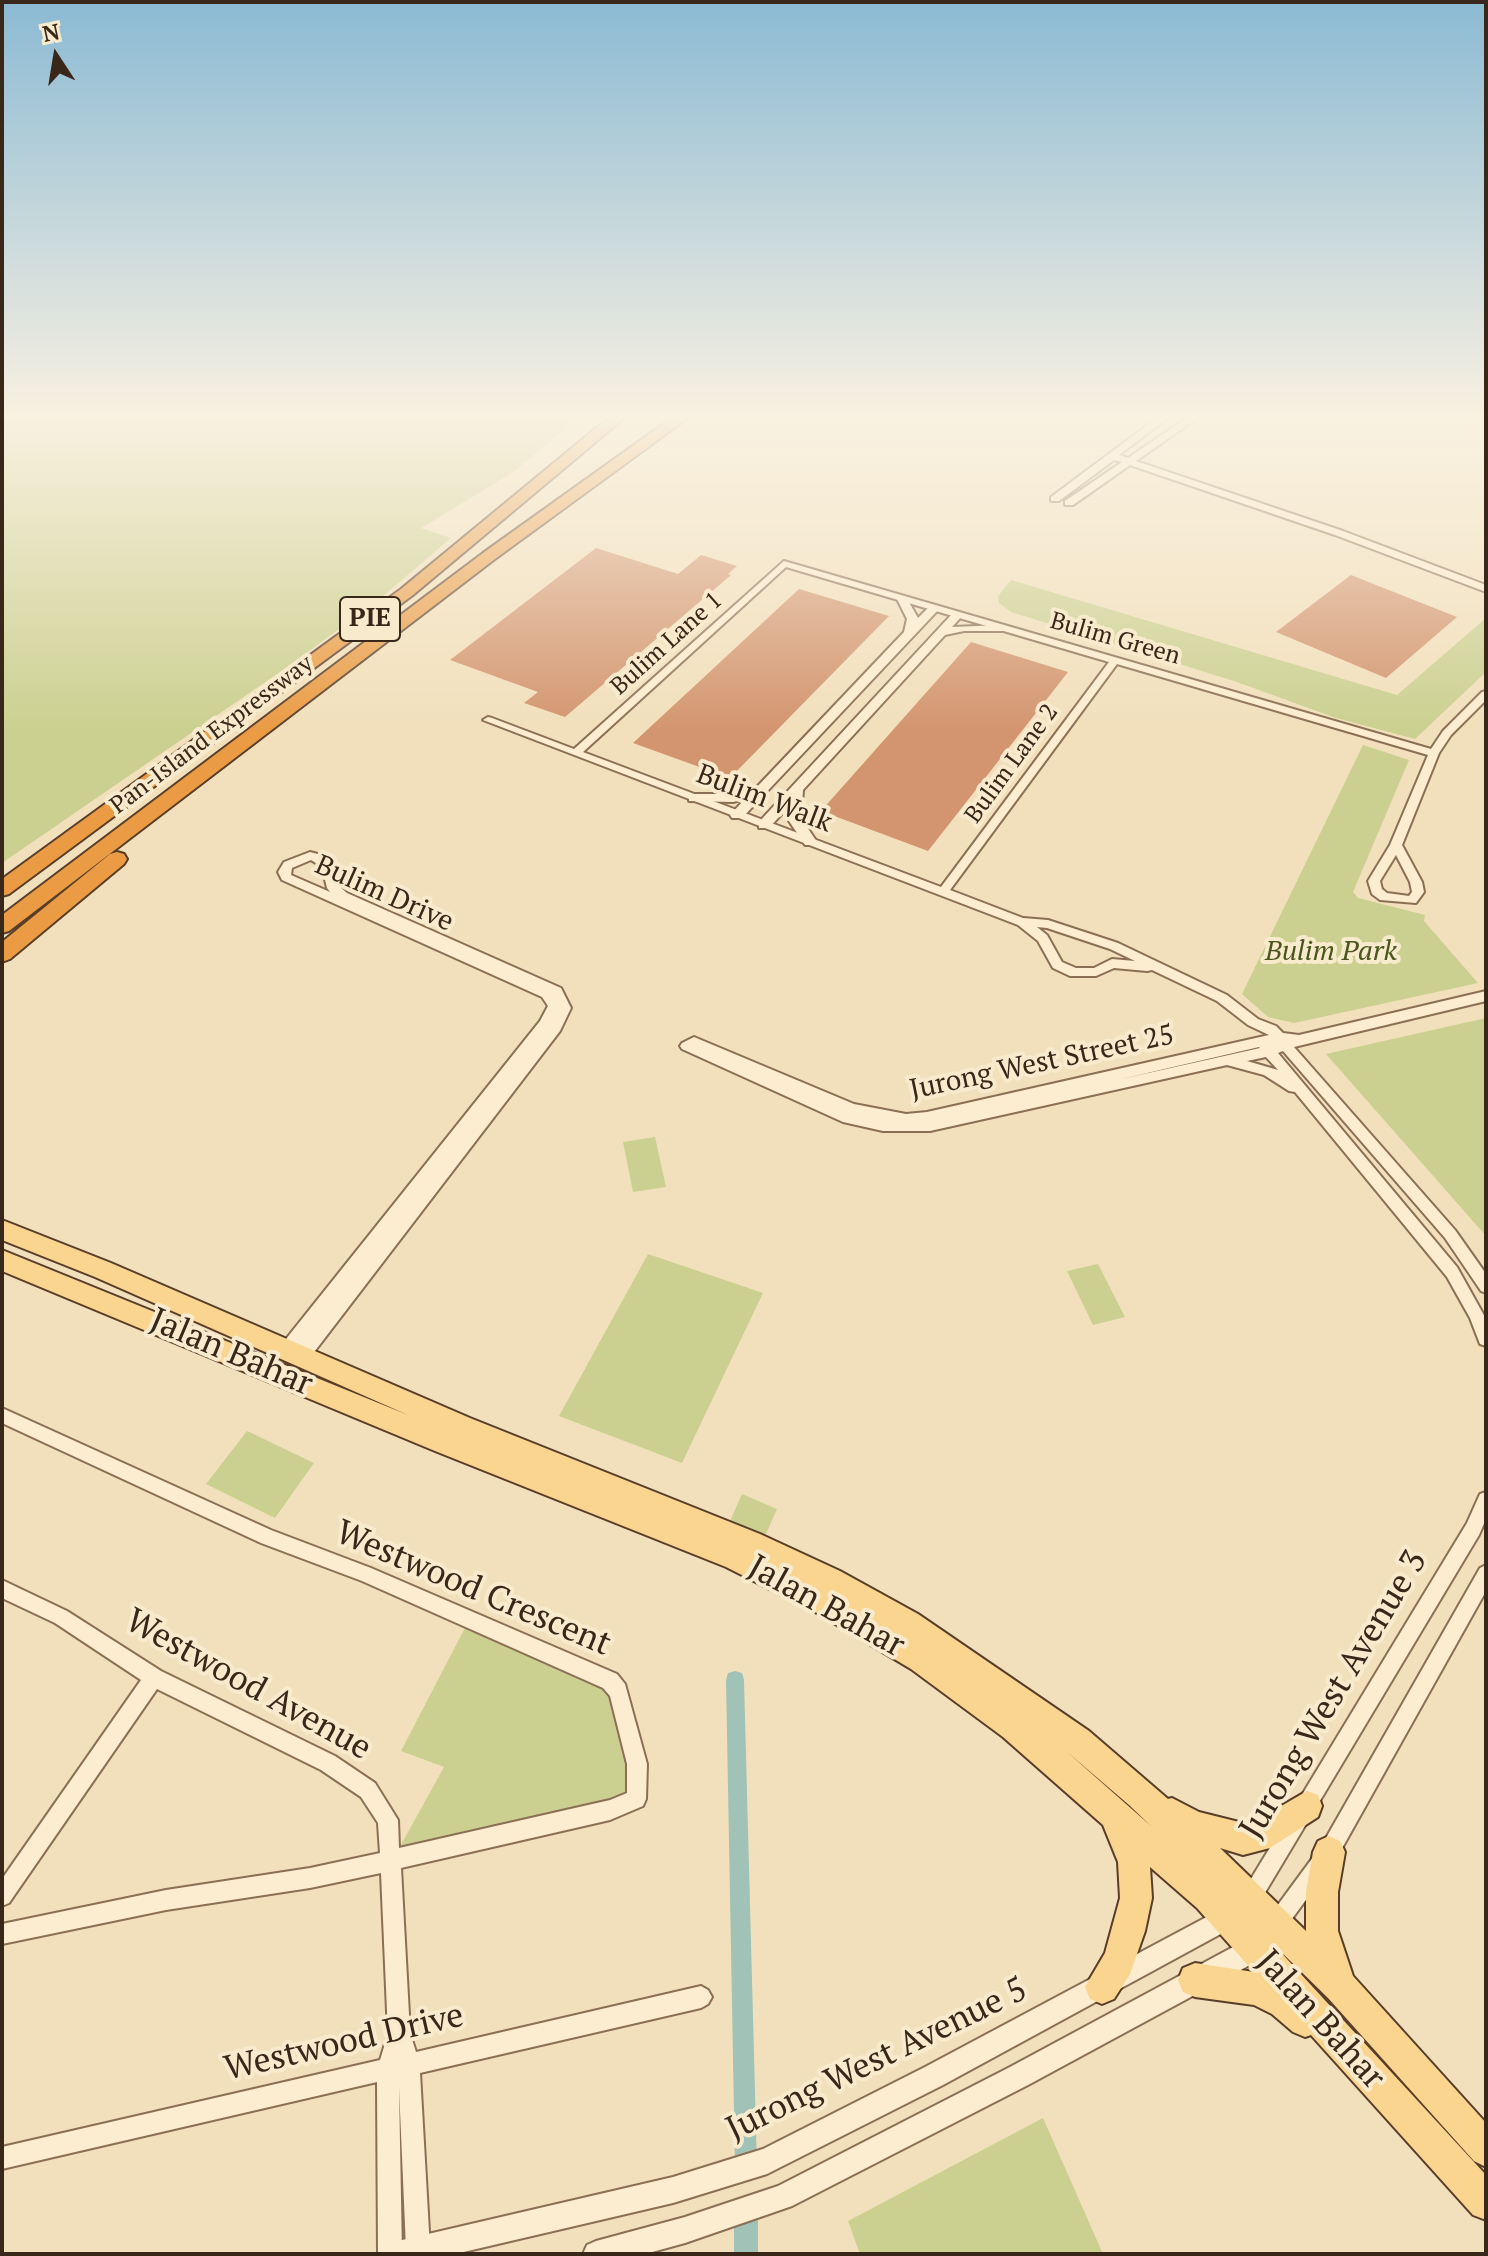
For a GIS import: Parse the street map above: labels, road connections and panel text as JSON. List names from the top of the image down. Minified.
{"streets":{"highway":["PIE","Pan-Island Expressway"],"main road":["Jalan Bahar"],"street":["Bulim Green","Bulim Lane 1","Bulim Lane 2","Bulim Walk","Bulim Drive","Jurong West Street 25","Westwood Crescent","Westwood Avenue","Jurong West Avenue 3","Westwood Drive","Jurong West Avenue 5"]},"crossings":[["Bulim Green","Bulim Lane 1"],["Bulim Green","Bulim Lane 2"],["Bulim Lane 1","Bulim Walk"],["Bulim Lane 2","Bulim Walk"],["Bulim Walk","Jurong West Street 25"],["Bulim Drive","Jalan Bahar"],["Jalan Bahar","Jurong West Avenue 3"],["Jalan Bahar","Jurong West Avenue 5"],["Westwood Crescent","Westwood Avenue"],["Westwood Avenue","Westwood Drive"],["Westwood Avenue","Jurong West Avenue 5"],["Jurong West Avenue 3","Jurong West Avenue 5"]],"parks":["Bulim Park"],"north":"top"}
